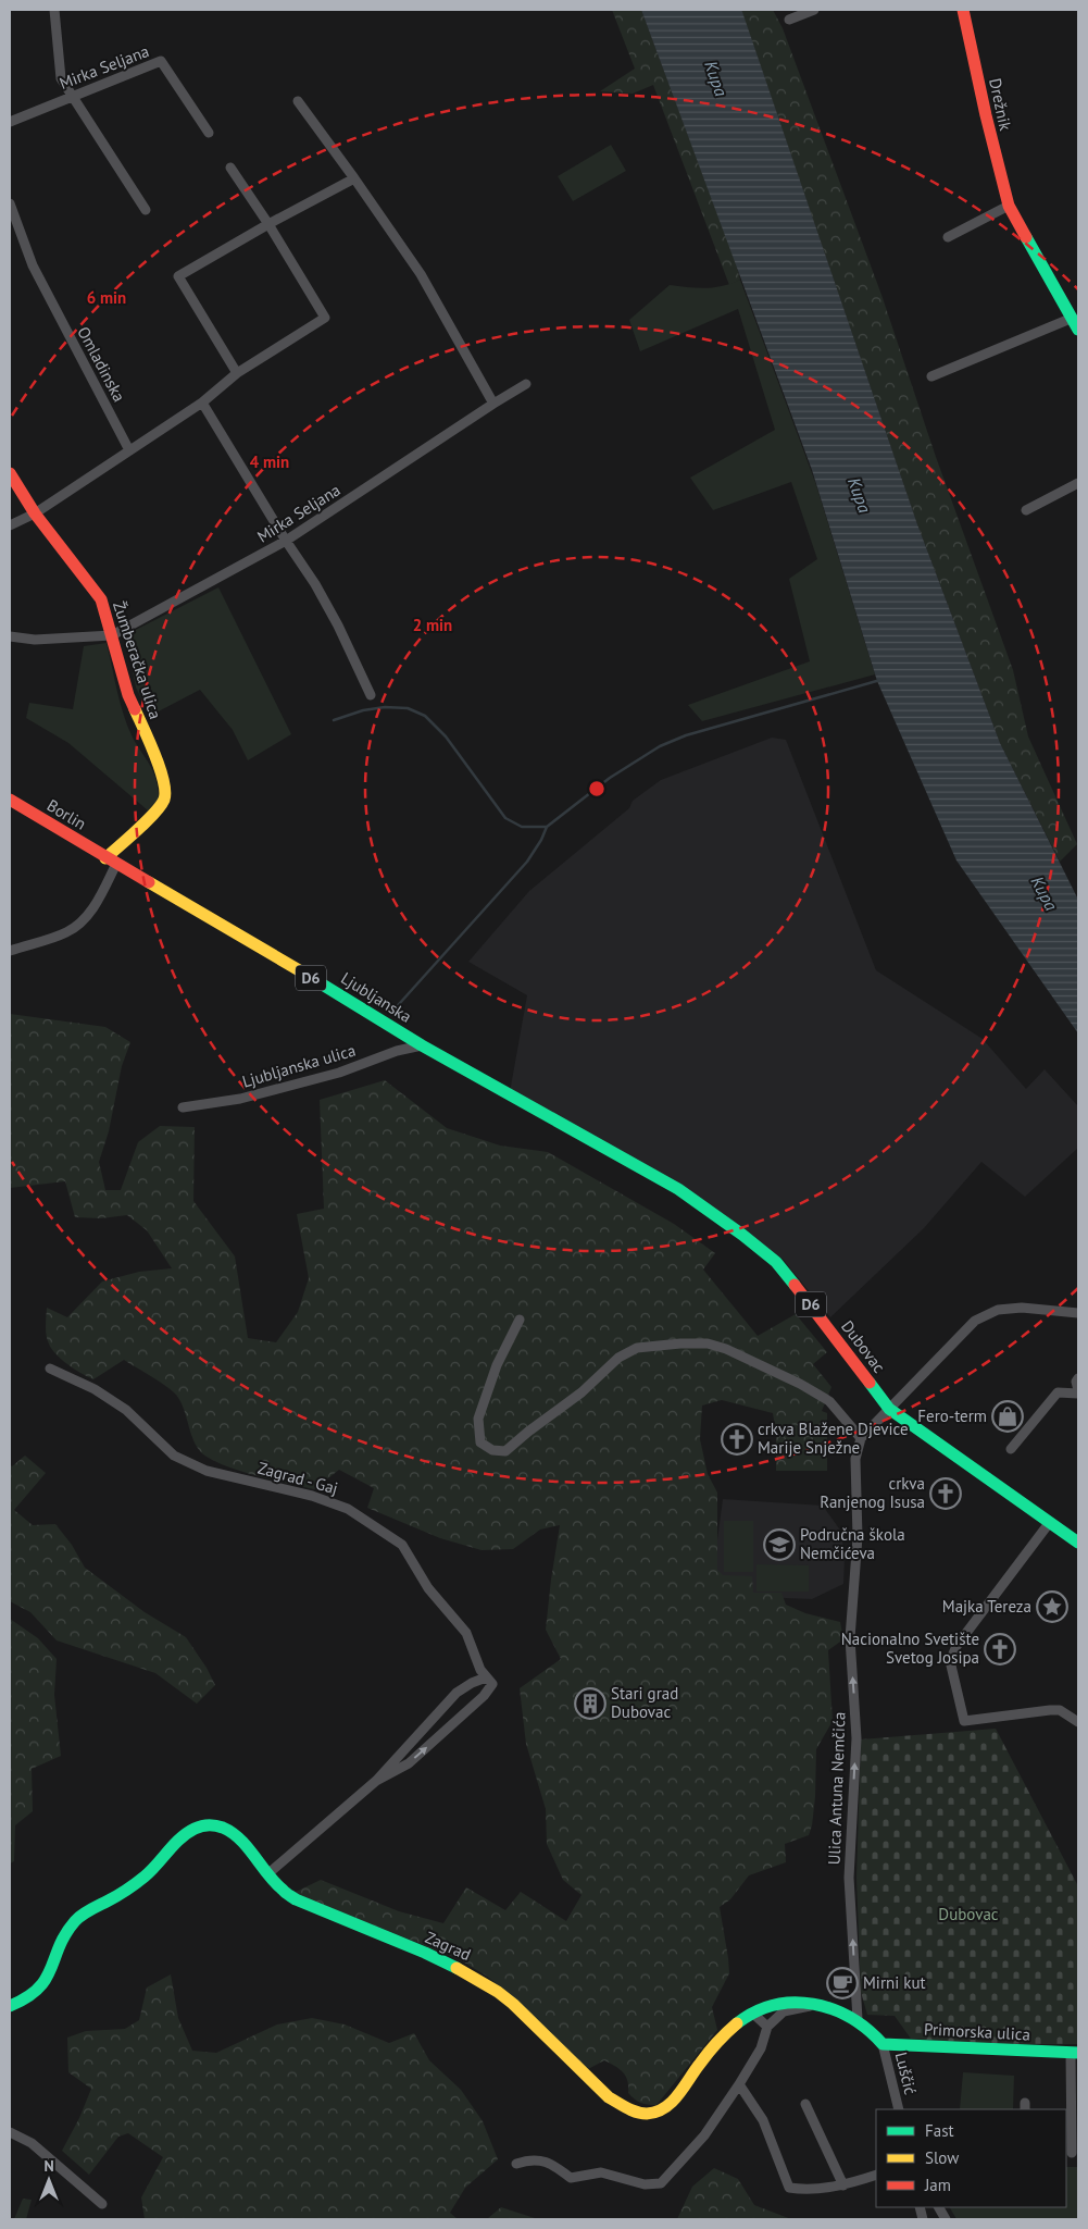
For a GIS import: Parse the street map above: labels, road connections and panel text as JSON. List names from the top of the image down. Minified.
{"streets":{"main road":["Drežnik","Žumberačka ulica","Borlin","D6","Ljubljanska","Dubovac","Zagrad","Primorska ulica"],"street":["Mirka Seljana","Omladinska","Ljubljanska ulica","Zagrad - Gaj","Ulica Antuna Nemčića","Luščić"]},"crossings":[["Mirka Seljana","Žumberačka ulica"],["Žumberačka ulica","Borlin"],["Žumberačka ulica","Ljubljanska"],["Borlin","Ljubljanska"],["Ljubljanska","Ljubljanska ulica"],["Ljubljanska","Dubovac"],["Ulica Antuna Nemčića","Zagrad"],["Zagrad","Primorska ulica"],["Zagrad","Luščić"],["Primorska ulica","Luščić"]],"one_way":["Ulica Antuna Nemčića"],"water":["Kupa"],"parks":["Dubovac"],"places":{"shop":["Fero-term"],"church":["crkva Blažene Djevice Marije Snježne","crkva Ranjenog Isusa","Nacionalno Svetište Svetog Josipa"],"school or university":["Područna škola Nemčićeva"],"place":["Majka Tereza"],"building":["Stari grad Dubovac"],"cafe":["Mirni kut"]},"legend":["Fast","Slow","Jam"],"north":"top","rings":["6 min","4 min","2 min"]}
